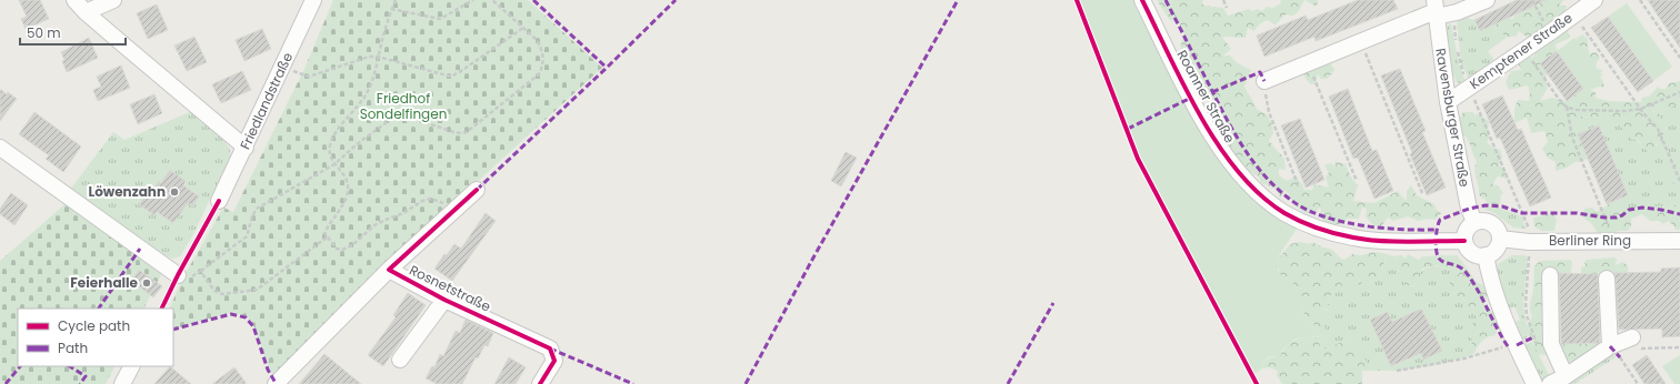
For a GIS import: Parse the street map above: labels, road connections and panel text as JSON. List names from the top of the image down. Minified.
{"streets":{"street":["Kemptener Straße","Roanner Straße","Friedlandstraße","Ravensburger Straße","Berliner Ring","Rosnetstraße"]},"crossings":[["Kemptener Straße","Ravensburger Straße"],["Roanner Straße","Ravensburger Straße"],["Roanner Straße","Berliner Ring"],["Ravensburger Straße","Berliner Ring"]],"parks":["Friedhof Sondelfingen"],"places":["Löwenzahn","Feierhalle"],"legend":["Cycle path","Path"],"scale_bar":"50 m"}
